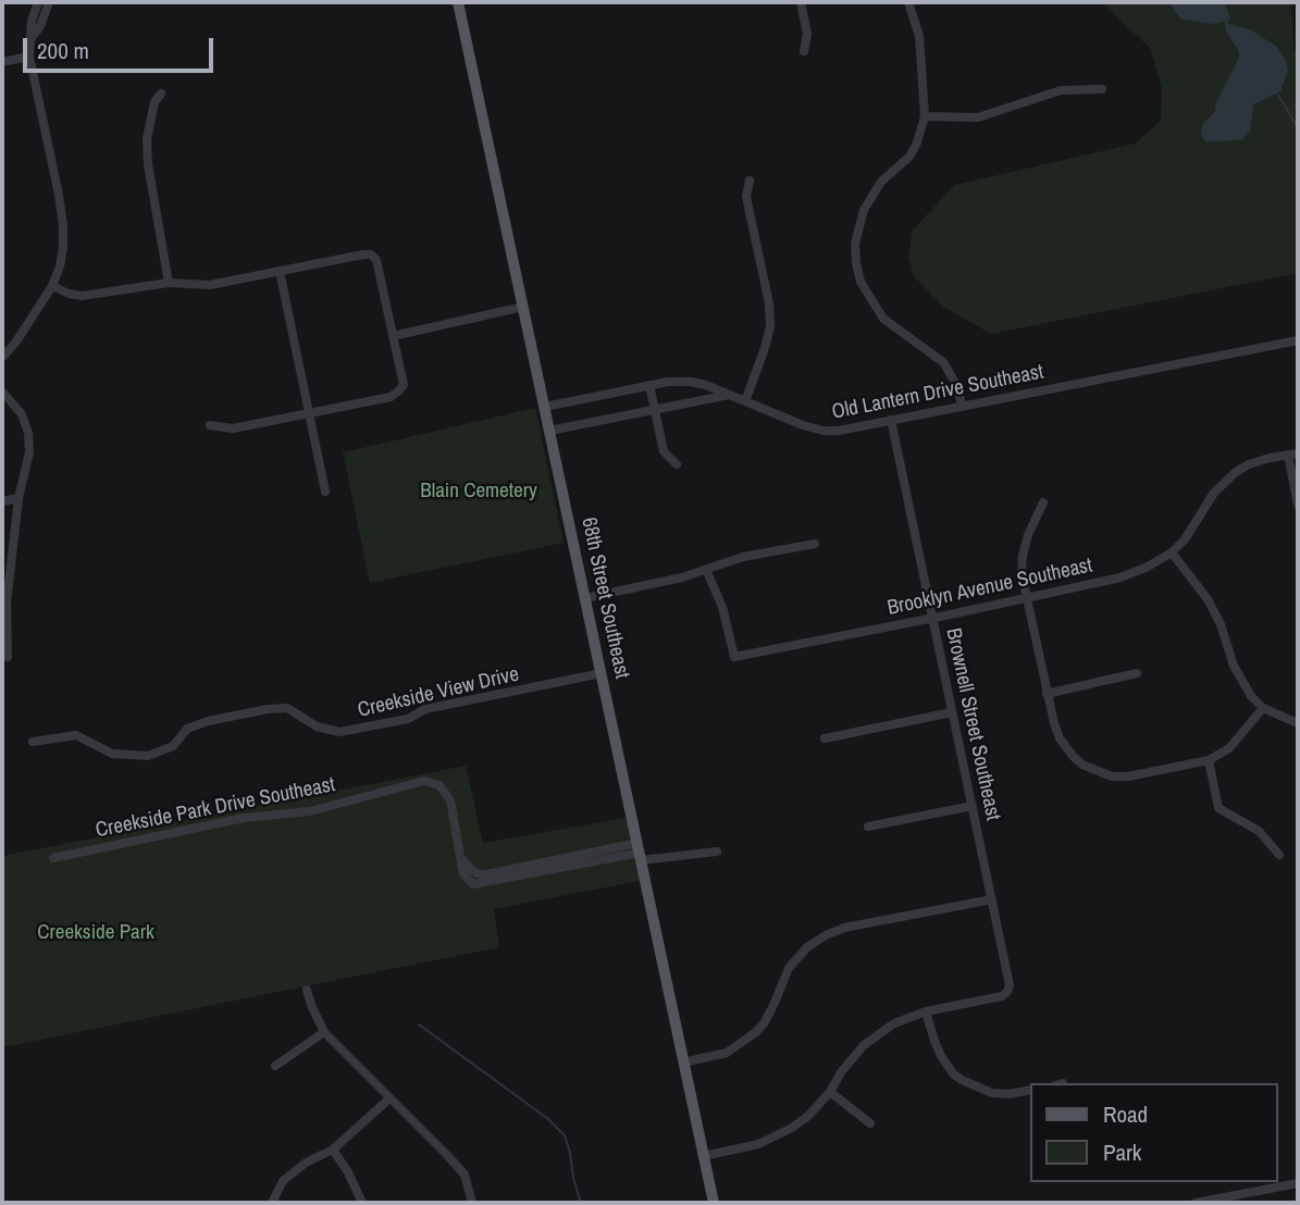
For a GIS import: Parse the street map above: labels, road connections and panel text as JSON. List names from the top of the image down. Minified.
{"streets":{"main road":["68th Street Southeast"],"street":["Old Lantern Drive Southeast","Brooklyn Avenue Southeast","Creekside View Drive","Brownell Street Southeast","Creekside Park Drive Southeast"]},"crossings":[["Old Lantern Drive Southeast","68th Street Southeast"],["Old Lantern Drive Southeast","Brownell Street Southeast"],["Brooklyn Avenue Southeast","Brownell Street Southeast"],["68th Street Southeast","Creekside View Drive"],["68th Street Southeast","Creekside Park Drive Southeast"]],"parks":["Blain Cemetery","Creekside Park"],"legend":["Road","Park"],"scale_bar":"200 m"}
